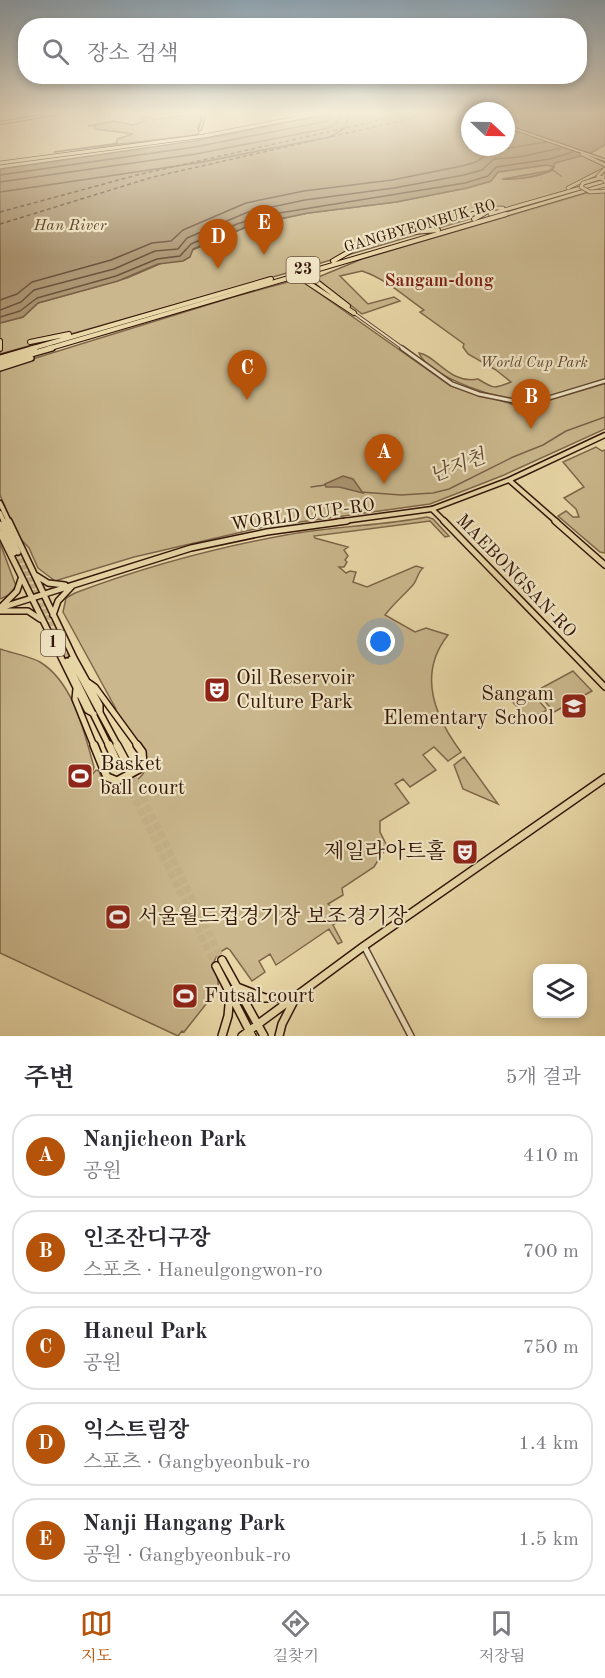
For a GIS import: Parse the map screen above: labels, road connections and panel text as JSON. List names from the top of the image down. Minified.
{"streets":{"highway":["GANGBYEONBUK-RO","23"],"main road":["WORLD CUP-RO","MAEBONGSAN-RO","1"]},"crossings":[["WORLD CUP-RO","MAEBONGSAN-RO"],["WORLD CUP-RO","1"]],"districts":["Sangam-dong"],"water":["Han River","난지천"],"parks":["World Cup Park"],"places":{"theatre":["Oil Reservoir Culture Park","제일라아트홀"],"school or university":["Sangam Elementary School"],"sports":["Basket ball court","서울월드컵경기장 보조경기장","Futsal court"]},"north":"right","page":{"search":"장소 검색","pins":["E","D","C","B","A"],"heading":["주변","5개 결과"],"list":[{"mark":"A","name":"Nanjicheon Park","note":"공원","value":"410 m"},{"mark":"B","name":"인조잔디구장","note":"스포츠 · Haneulgongwon-ro","value":"700 m"},{"mark":"C","name":"Haneul Park","note":"공원","value":"750 m"},{"mark":"D","name":"익스트림장","note":"스포츠 · Gangbyeonbuk-ro","value":"1.4 km"},{"mark":"E","name":"Nanji Hangang Park","note":"공원 · Gangbyeonbuk-ro","value":"1.5 km"}],"nav":["지도","길찾기","저장됨"]}}
